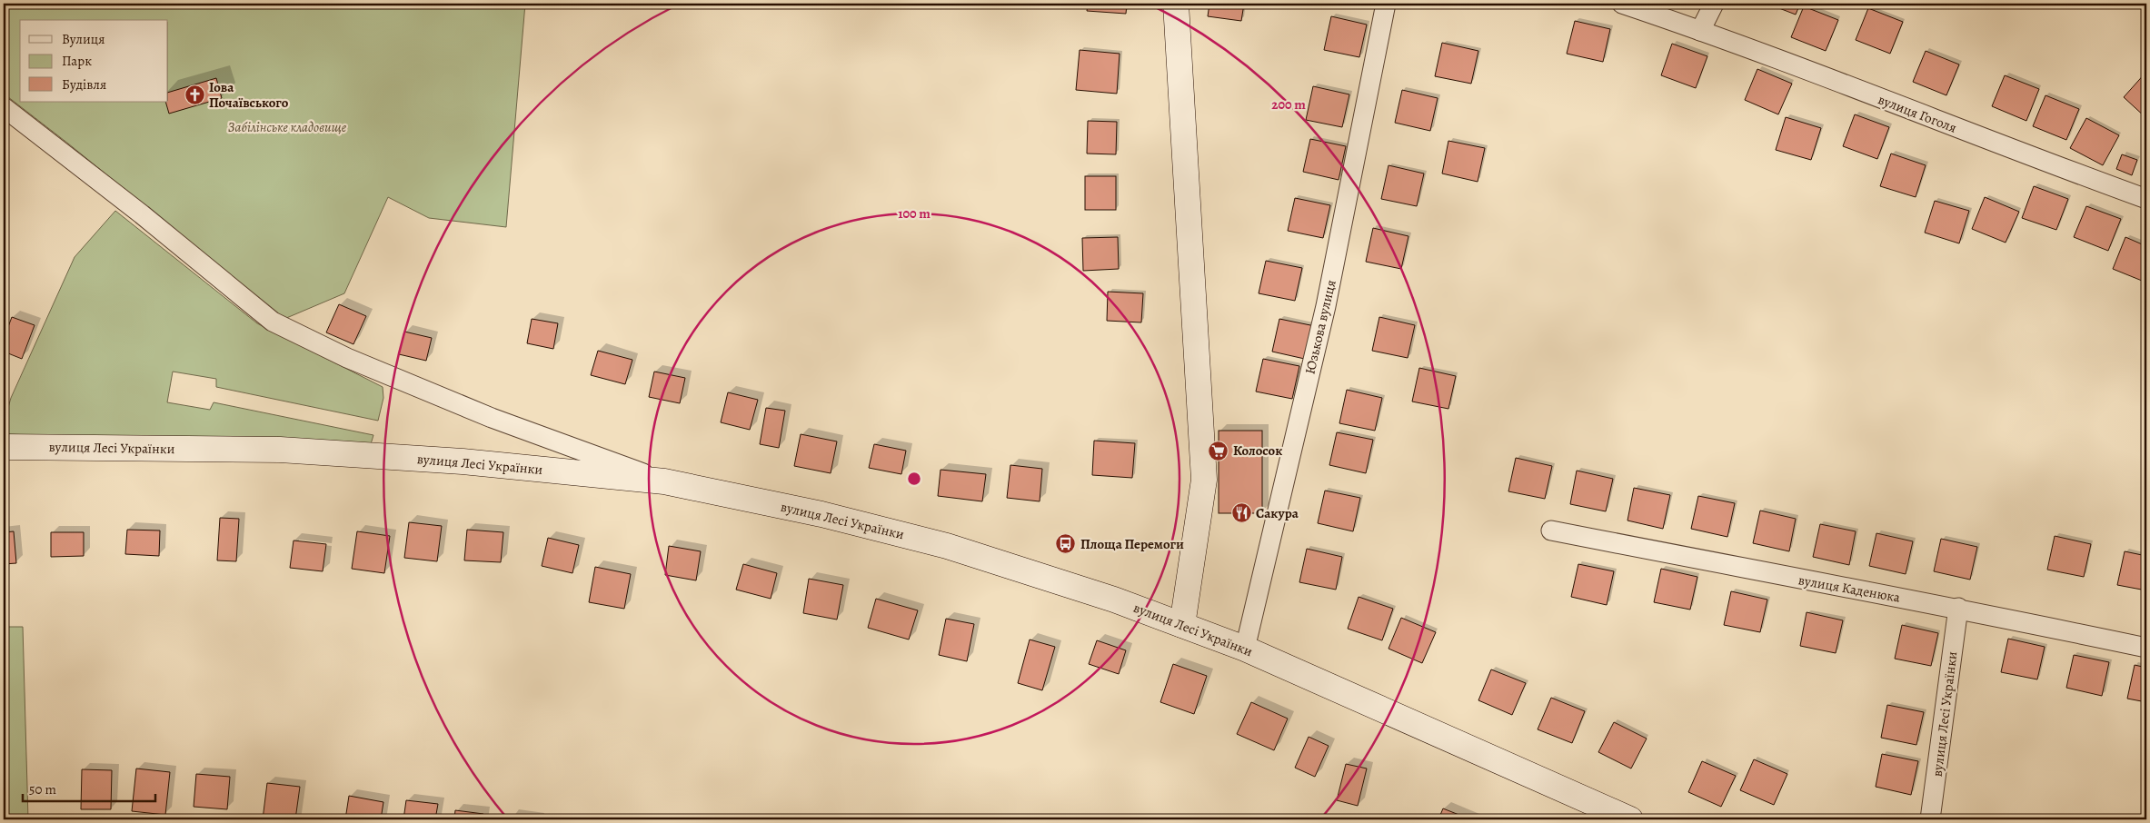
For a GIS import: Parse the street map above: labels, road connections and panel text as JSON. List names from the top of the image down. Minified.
{"streets":{"main road":["вулиця Лесі Українки"],"street":["вулиця Гоголя","Юзькова вулиця","вулиця Каденюка"]},"crossings":[["Юзькова вулиця","вулиця Лесі Українки"],["вулиця Лесі Українки","вулиця Каденюка"]],"parks":["Забілінське кладовище"],"places":{"church":["Іова Почаївського"],"supermarket":["Колосок"],"restaurant":["Сакура"],"bus stop":["Площа Перемоги"]},"legend":["Вулиця","Парк","Будівля"],"scale_bar":"50 m","rings":["200 m","100 m"]}
